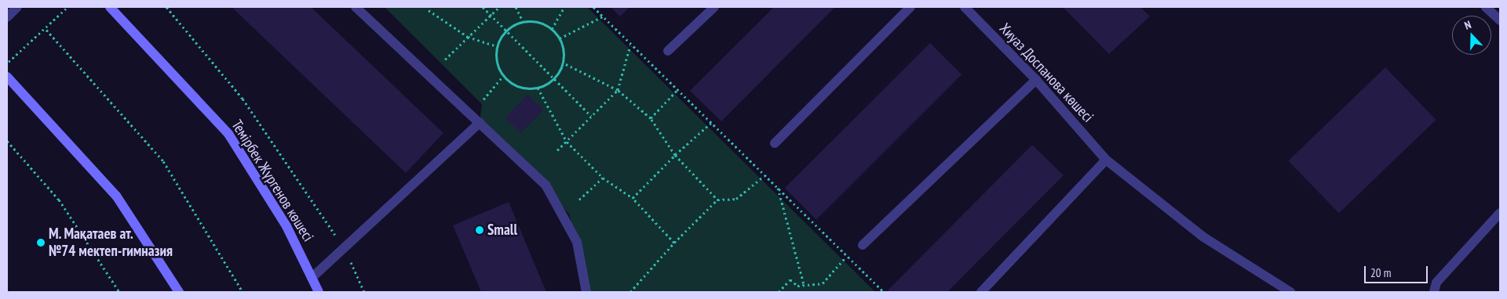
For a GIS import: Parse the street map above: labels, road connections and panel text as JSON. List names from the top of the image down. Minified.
{"streets":{"street":["Хиуаз Доспанова көшесі","Темірбек Жүргенов көшесі"]},"places":["Small","М. Мақатаев ат. №74 мектеп-гимназия"],"scale_bar":"20 m","north":"top"}
